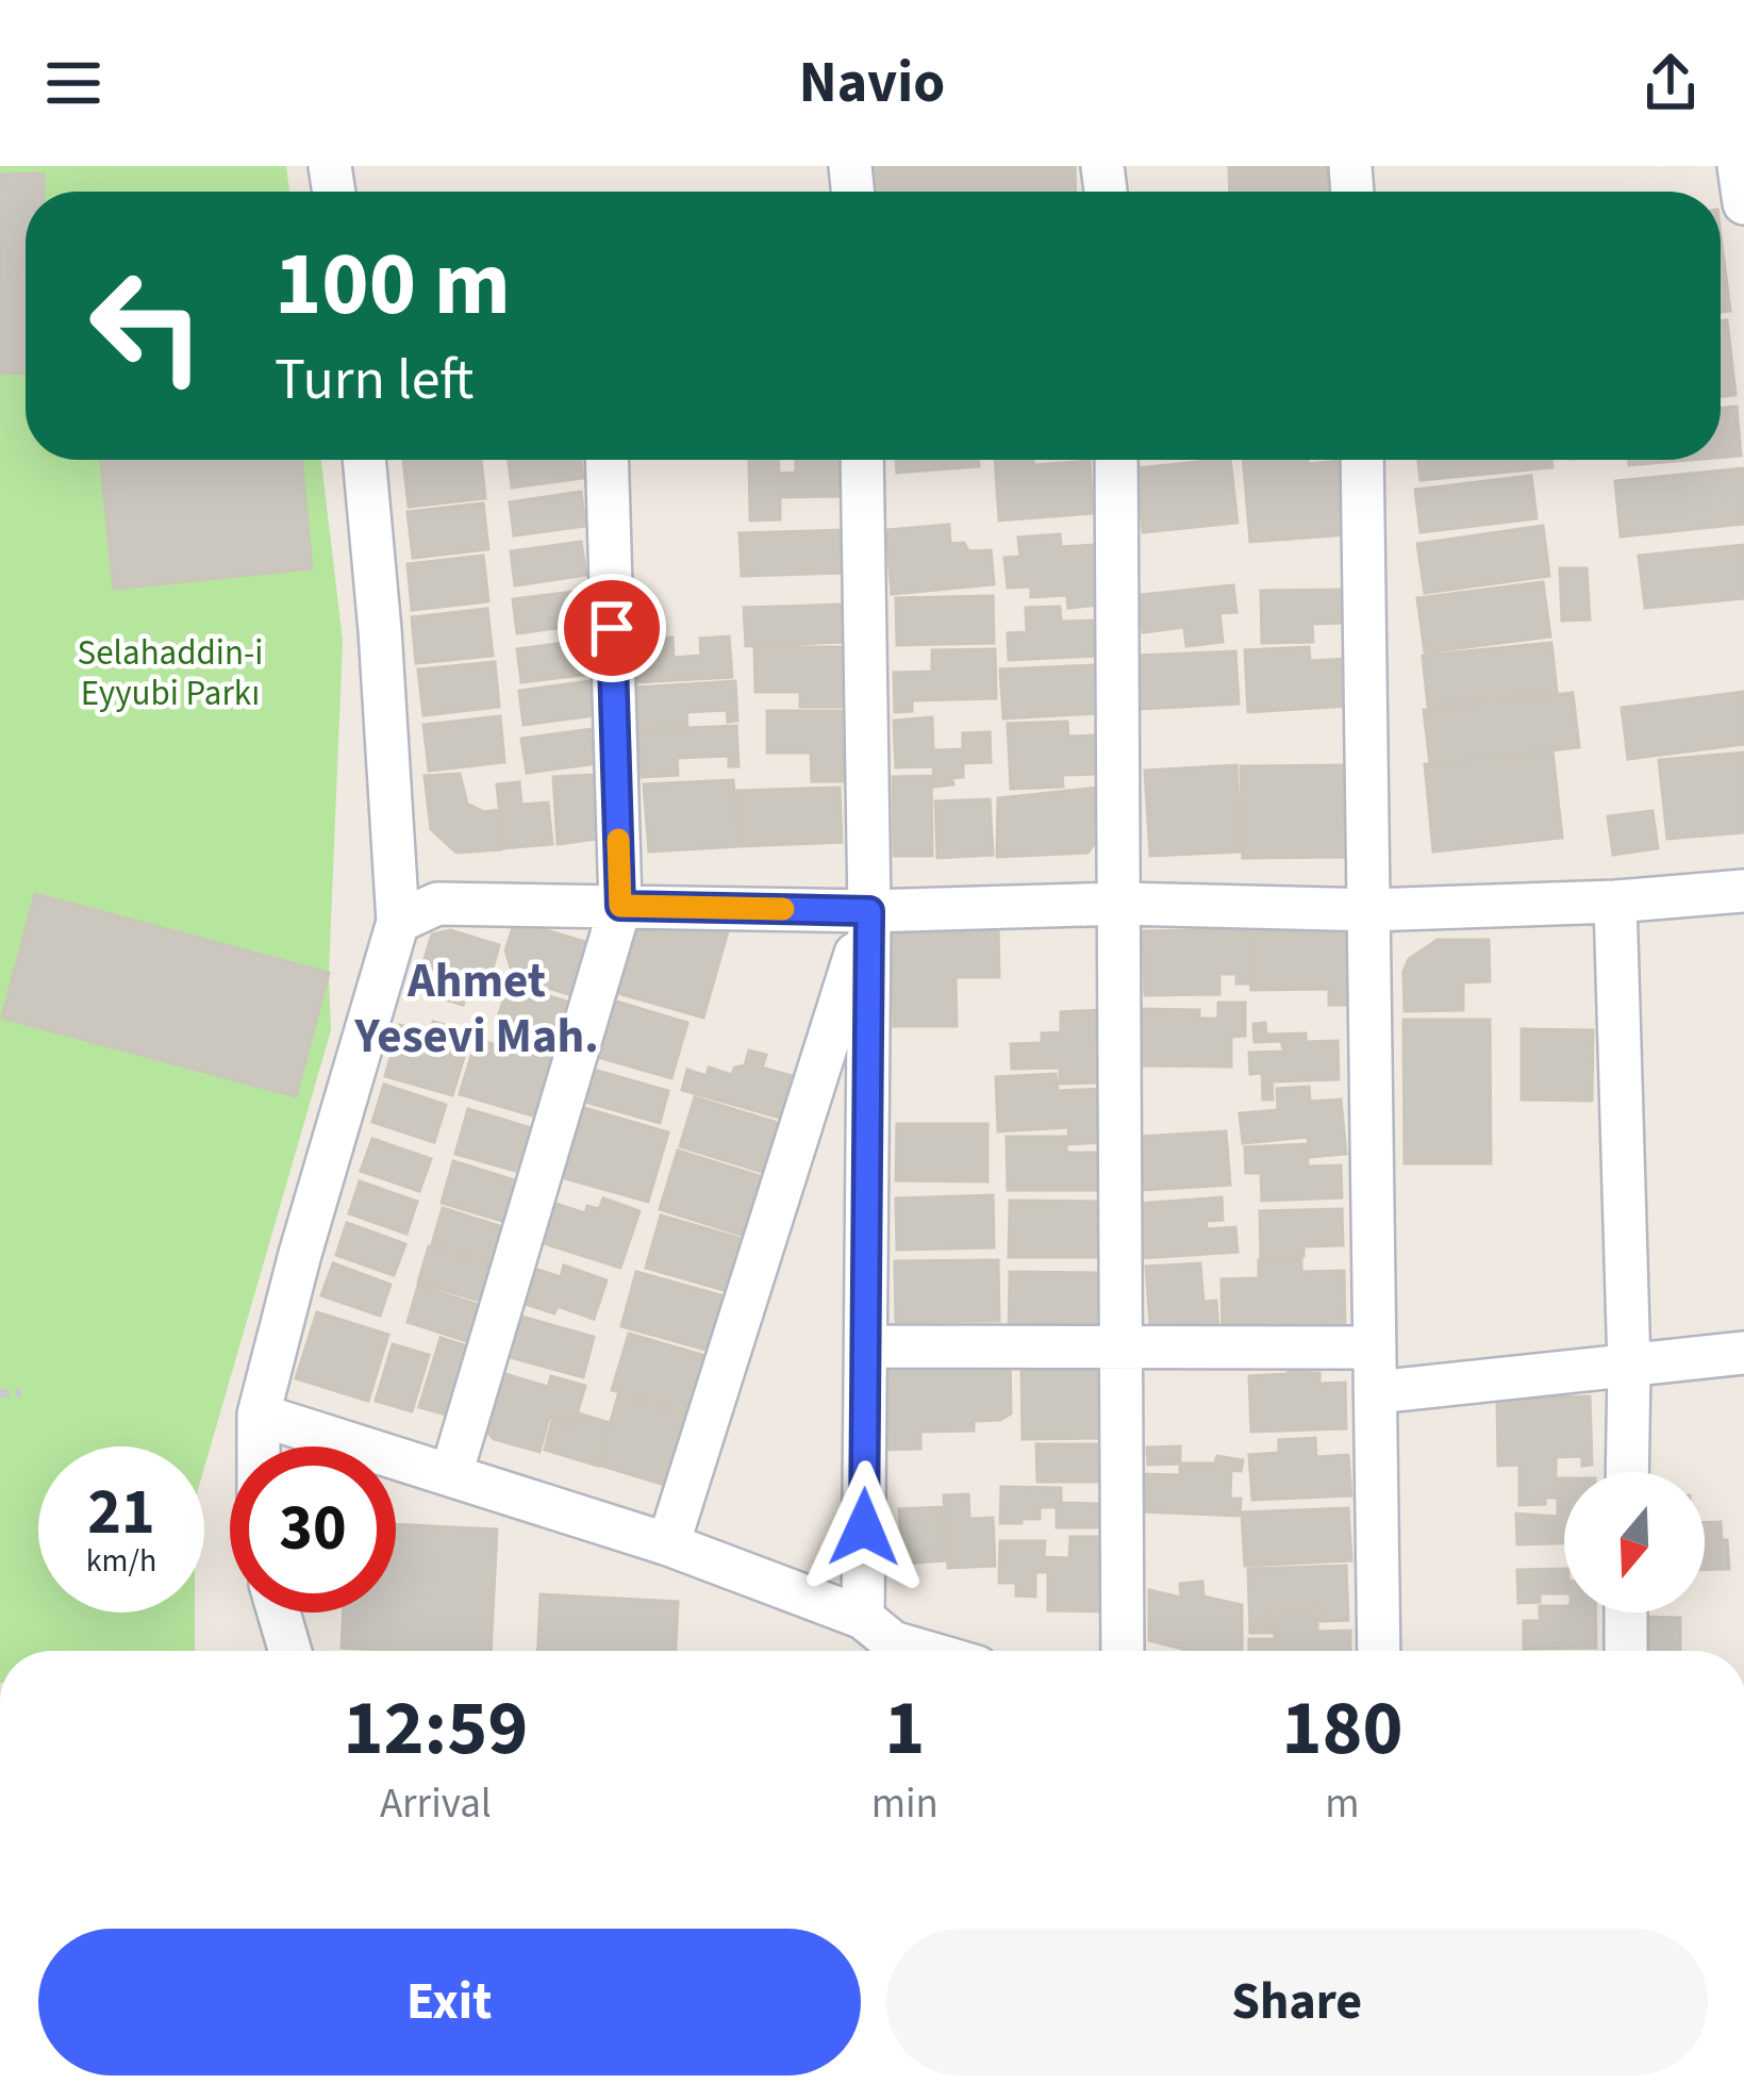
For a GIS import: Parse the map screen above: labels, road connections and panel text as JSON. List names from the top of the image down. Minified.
{"districts":["Ahmet Yesevi Mah."],"parks":["Selahaddin-i Eyyubi Parkı"],"north":"bottom","page":{"header":"Navio","turn":["100 m","Turn left"],"speed":"21 km/h","limit":"30","eta":["12:59","Arrival","1","min","180","m"],"buttons":["Exit","Share"]}}
